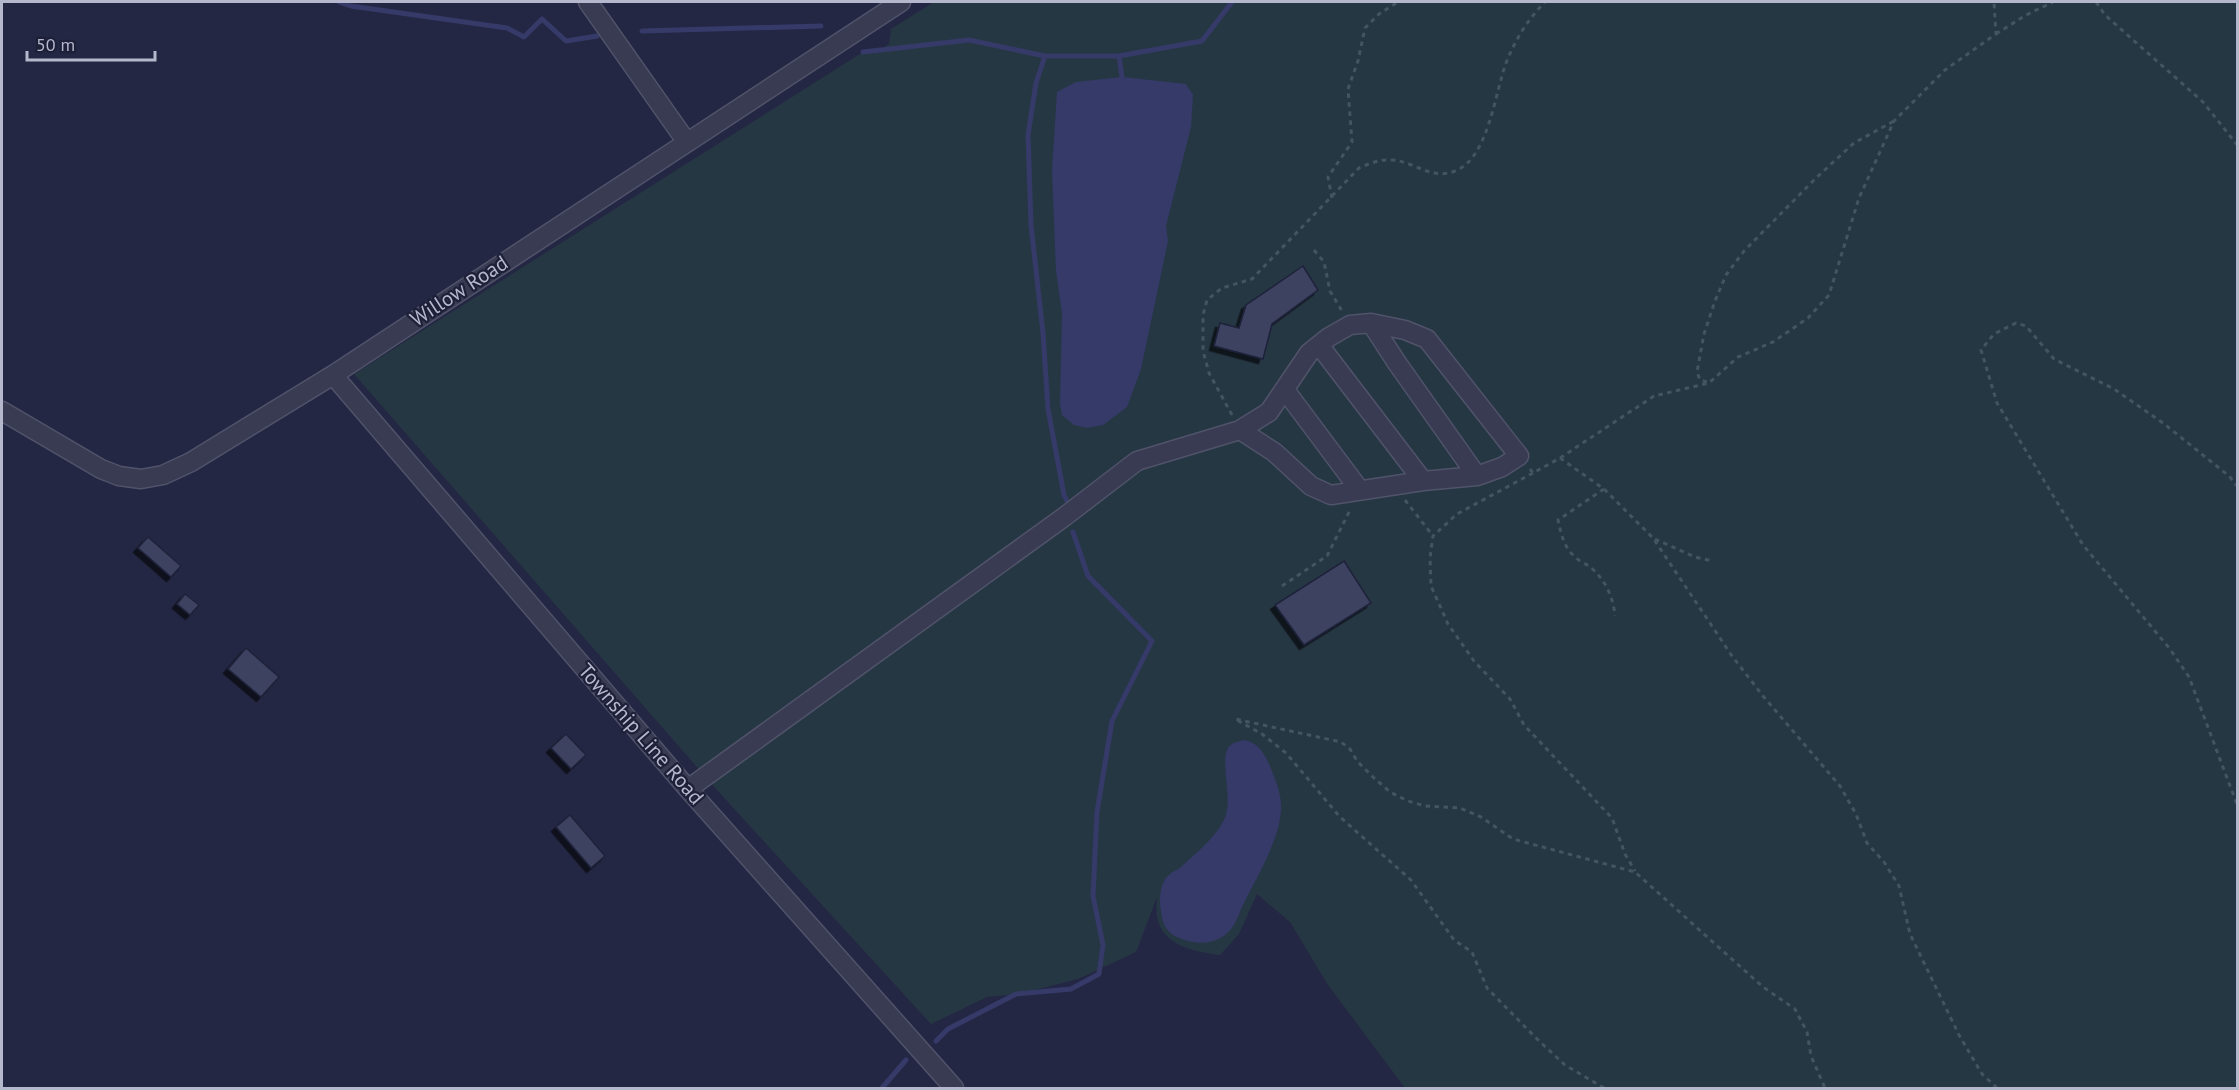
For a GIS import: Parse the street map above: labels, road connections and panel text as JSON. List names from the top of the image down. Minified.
{"streets":{"street":["Willow Road","Township Line Road"]},"crossings":[["Willow Road","Township Line Road"]],"scale_bar":"50 m"}
